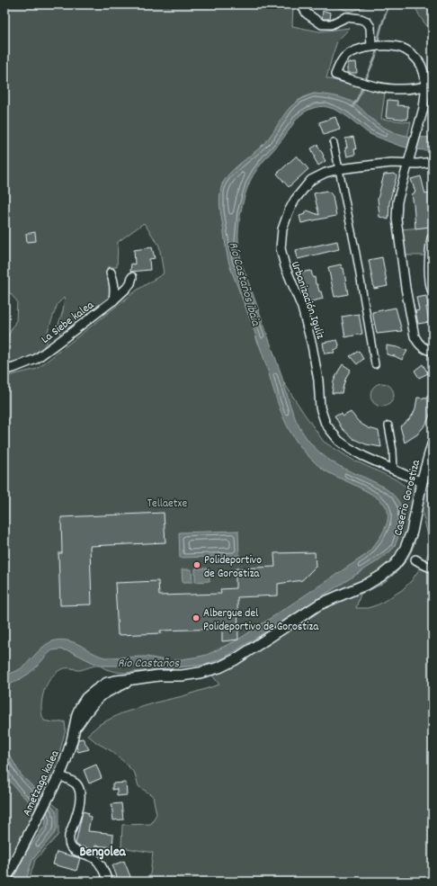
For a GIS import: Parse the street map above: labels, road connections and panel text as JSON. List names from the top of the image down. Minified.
{"streets":{"street":["Urbanización Iguliz","La Siebe kalea","Caserio Gorostiza","Ametzaga kalea"]},"crossings":[["Urbanización Iguliz","Caserio Gorostiza"],["Caserio Gorostiza","Ametzaga kalea"]],"districts":["Bengolea"],"water":["Río Castaños ibaia","Río Castaños"],"parks":["Tellaetxe"],"places":["Polideportivo de Gorostiza","Albergue del Polideportivo de Gorostiza"]}
